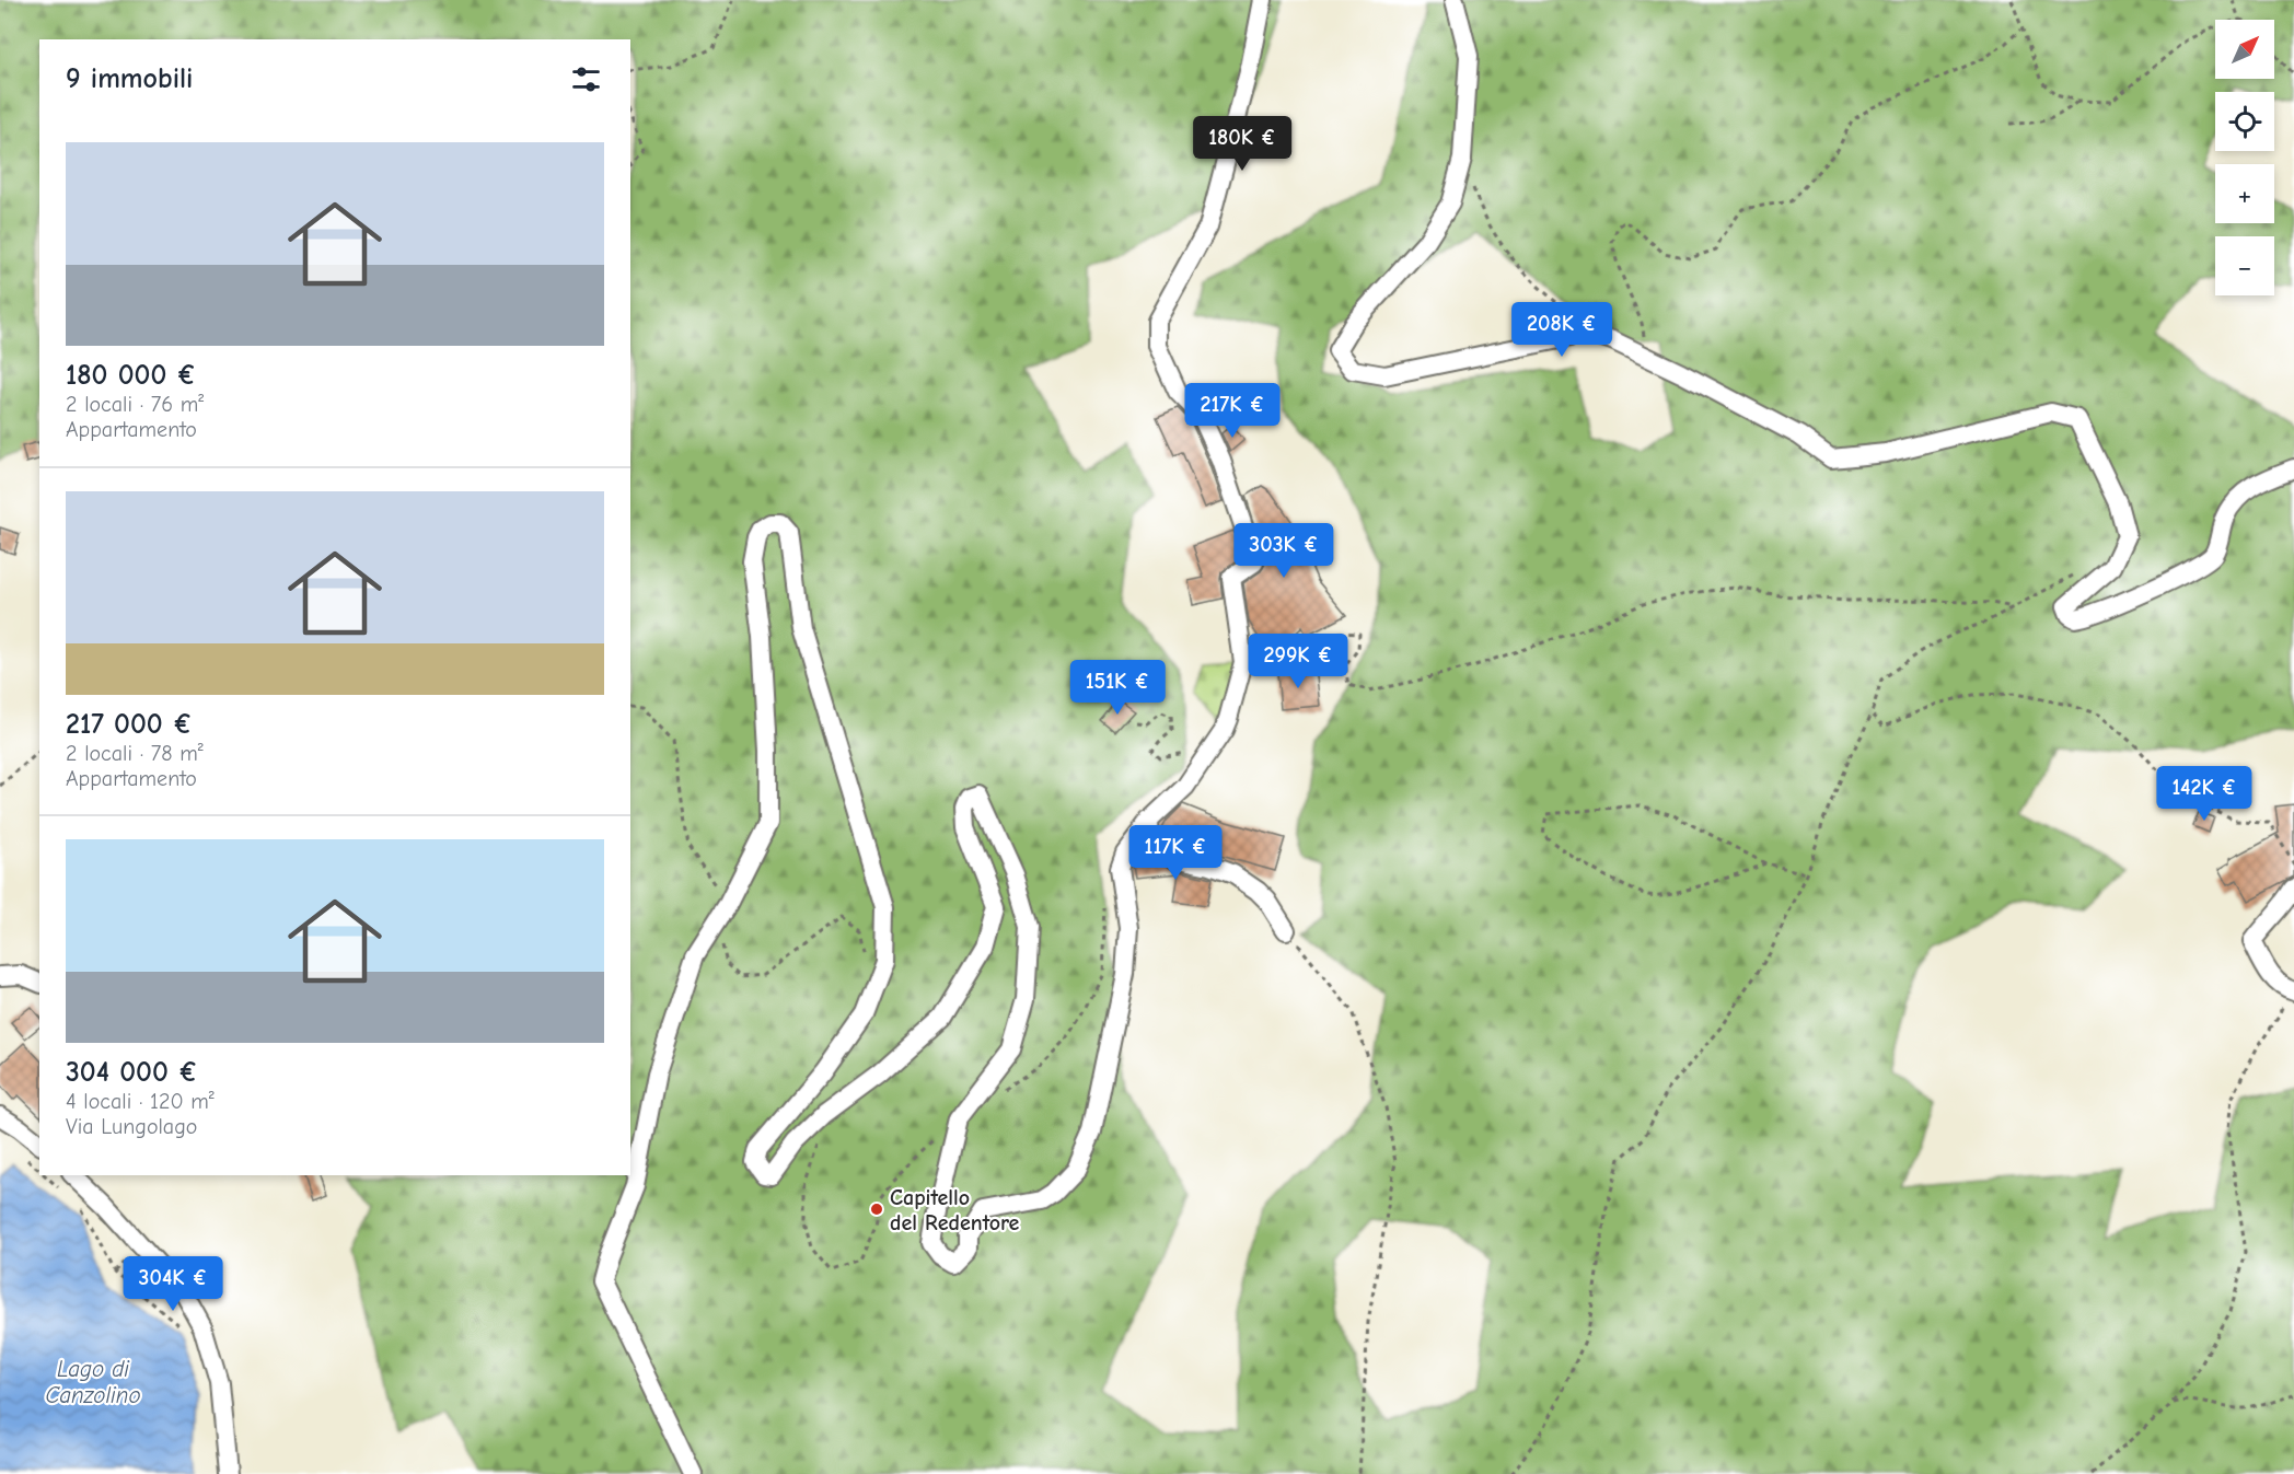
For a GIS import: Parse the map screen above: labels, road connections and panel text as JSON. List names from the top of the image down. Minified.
{"water":["Lago di Canzolino"],"places":["Capitello del Redentore"],"north":"top right","page":{"map_buttons":["+","−"],"heading":"9 immobili","price":["180K €","208K €","217K €","303K €","299K €","151K €","142K €","117K €","304K €"],"list":[{"name":"180 000 €","note":"2 locali · 76 m² · Appartamento"},{"name":"217 000 €","note":"2 locali · 78 m² · Appartamento"},{"name":"304 000 €","note":"4 locali · 120 m² · Via Lungolago"}]}}
